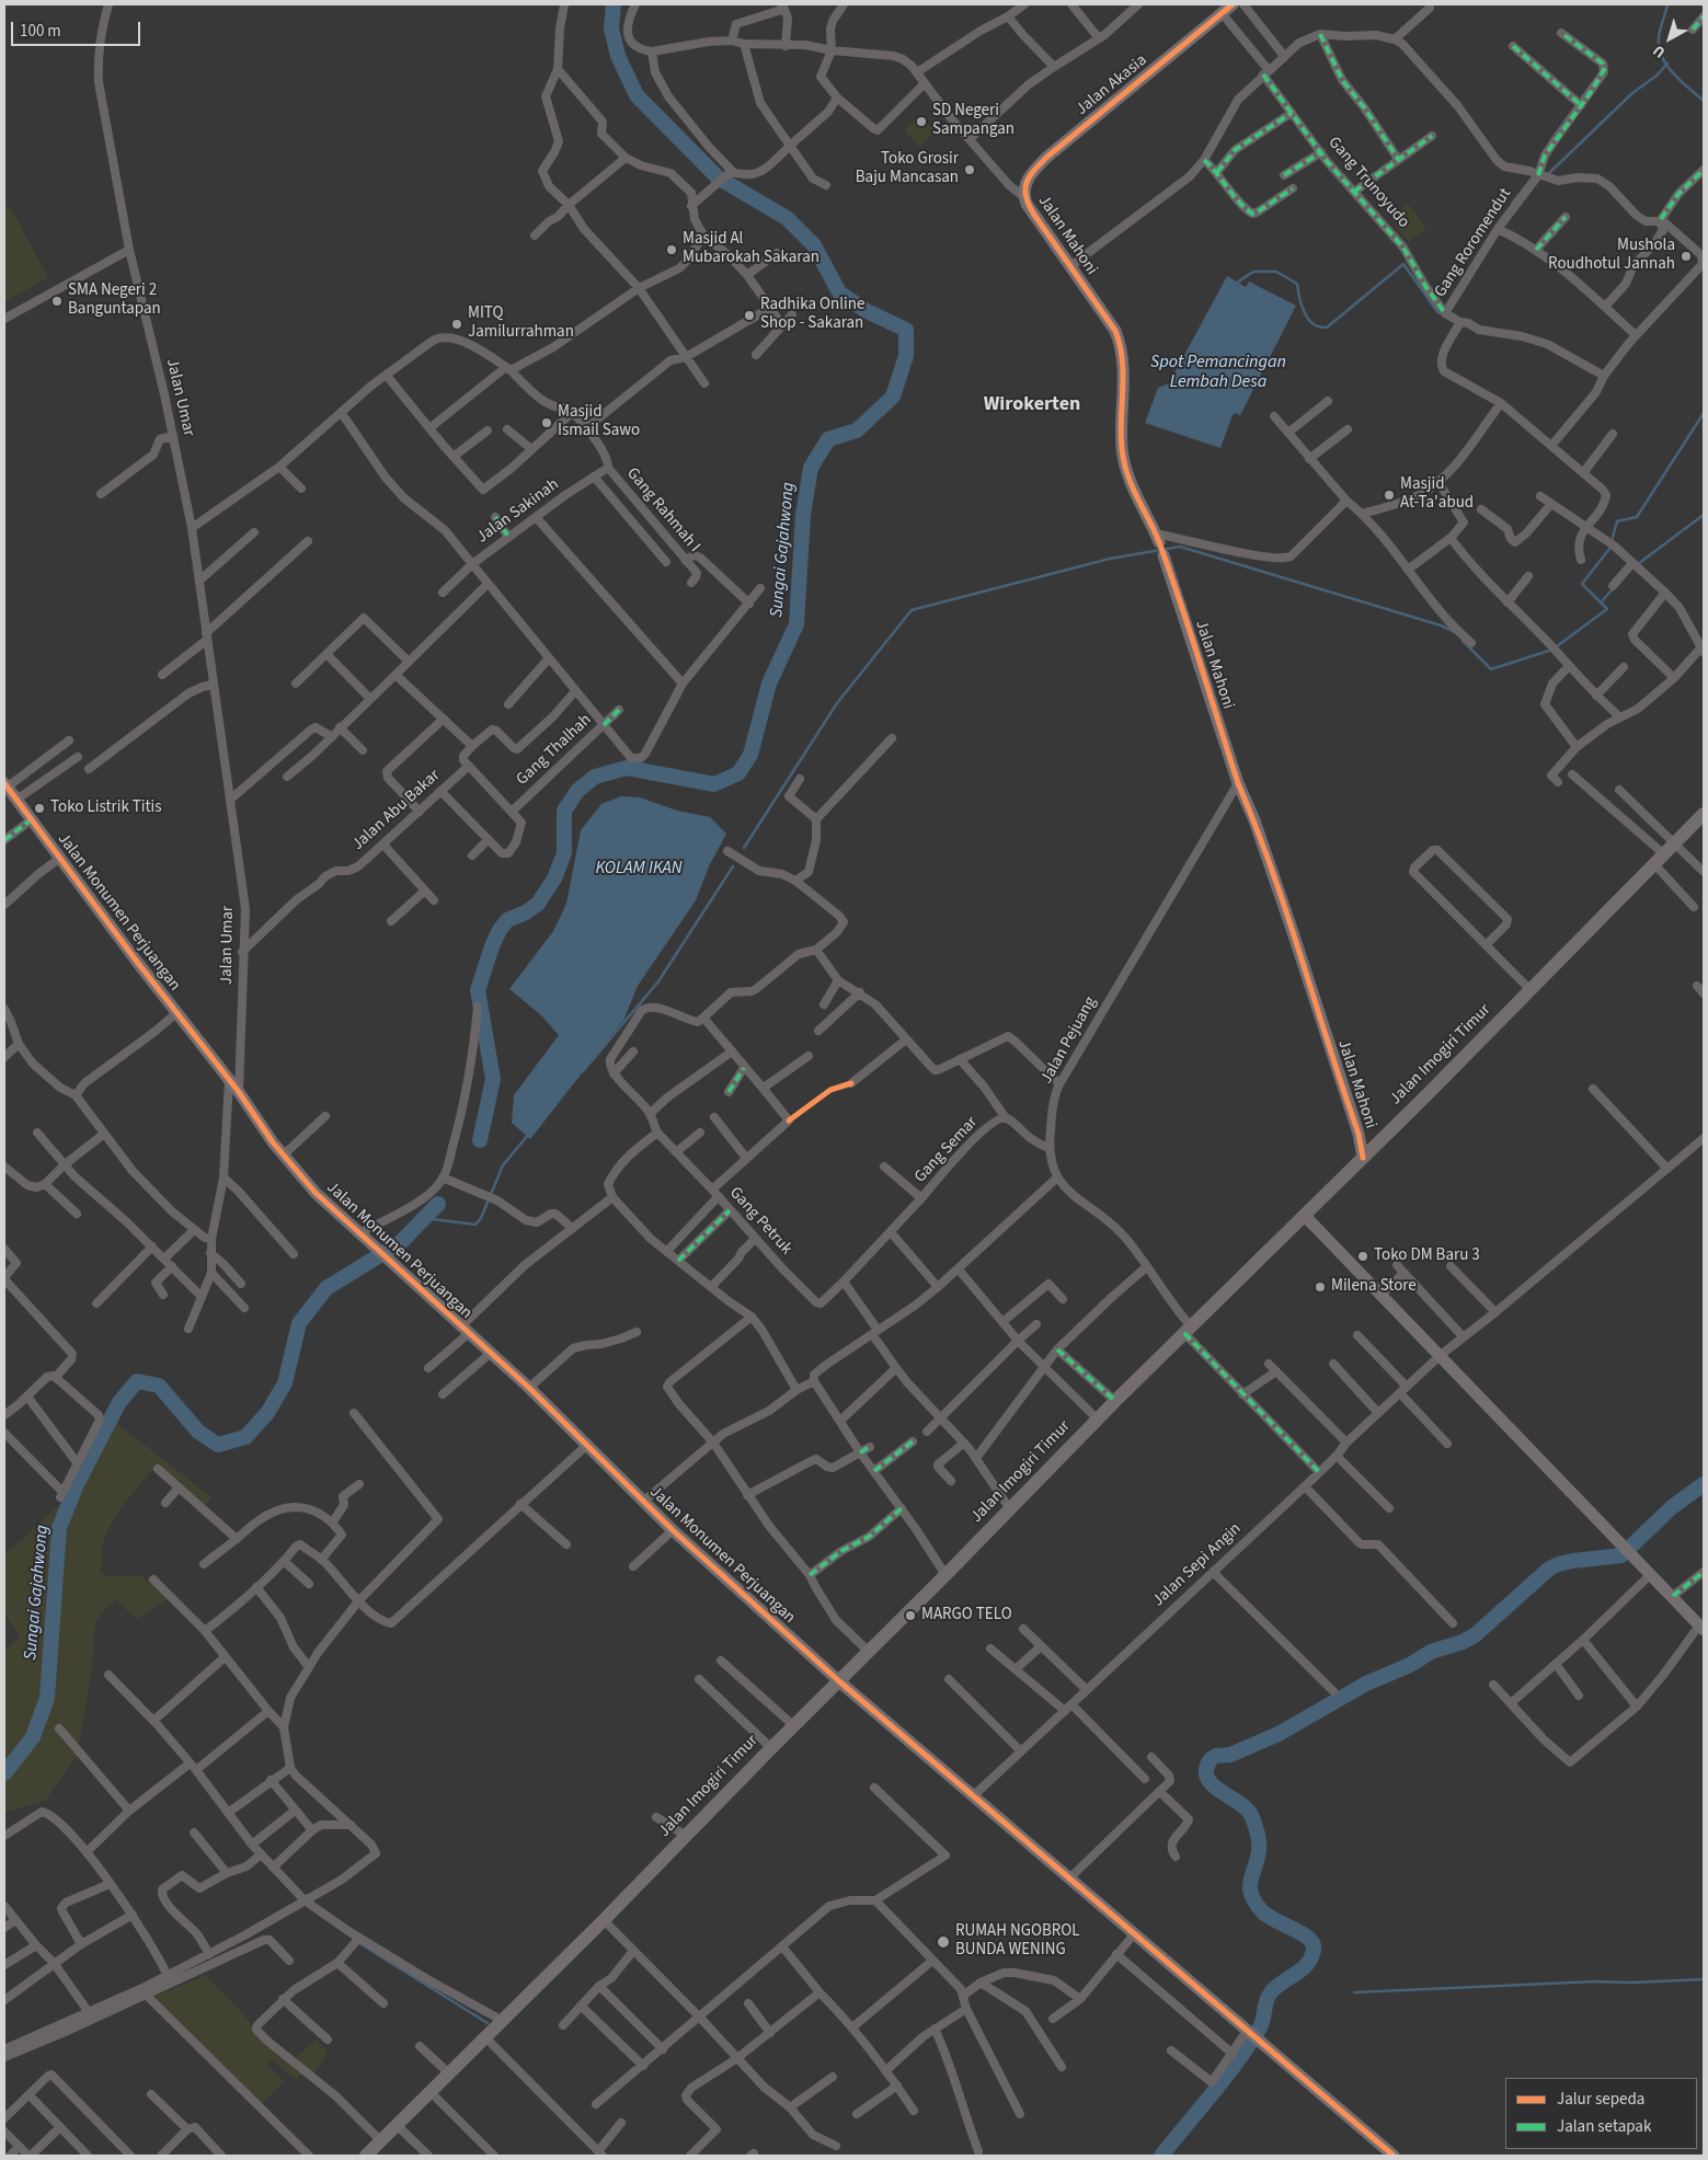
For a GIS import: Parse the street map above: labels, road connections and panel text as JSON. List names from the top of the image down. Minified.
{"streets":{"main road":["Jalan Imogiri Timur"],"street":["Jalan Akasia","Gang Trunoyudo","Jalan Mahoni","Gang Roromendut","Jalan Umar","Gang Rahmah I","Jalan Sakinah","Gang Thalhah","Jalan Abu Bakar","Jalan Monumen Perjuangan","Jalan Pejuang","Gang Semar","Gang Petruk","Jalan Sepi Angin"]},"crossings":[["Jalan Akasia","Gang Trunoyudo"],["Jalan Akasia","Jalan Mahoni"],["Gang Trunoyudo","Gang Roromendut"],["Jalan Mahoni","Jalan Pejuang"],["Jalan Mahoni","Jalan Imogiri Timur"],["Jalan Umar","Jalan Abu Bakar"],["Jalan Umar","Jalan Monumen Perjuangan"],["Gang Rahmah I","Jalan Sakinah"],["Jalan Monumen Perjuangan","Jalan Imogiri Timur"],["Jalan Monumen Perjuangan","Jalan Sepi Angin"],["Jalan Pejuang","Jalan Imogiri Timur"],["Jalan Pejuang","Gang Semar"],["Jalan Pejuang","Jalan Sepi Angin"],["Gang Semar","Gang Petruk"]],"districts":["Wirokerten"],"water":["Spot Pemancingan Lembah Desa","Sungai Gajahwong","KOLAM IKAN"],"places":["SD Negeri Sampangan","Toko Grosir Baju Mancasan","Masjid Al Mubarokah Sakaran","Mushola Roudhotul Jannah","SMA Negeri 2 Banguntapan","Radhika Online Shop - Sakaran","MITQ Jamilurrahman","Masjid Ismail Sawo","Masjid At-Ta'abud","Toko Listrik Titis","Toko DM Baru 3","Milena Store","MARGO TELO","RUMAH NGOBROL BUNDA WENING"],"legend":["Jalur sepeda","Jalan setapak"],"scale_bar":"100 m","north":"bottom left"}
